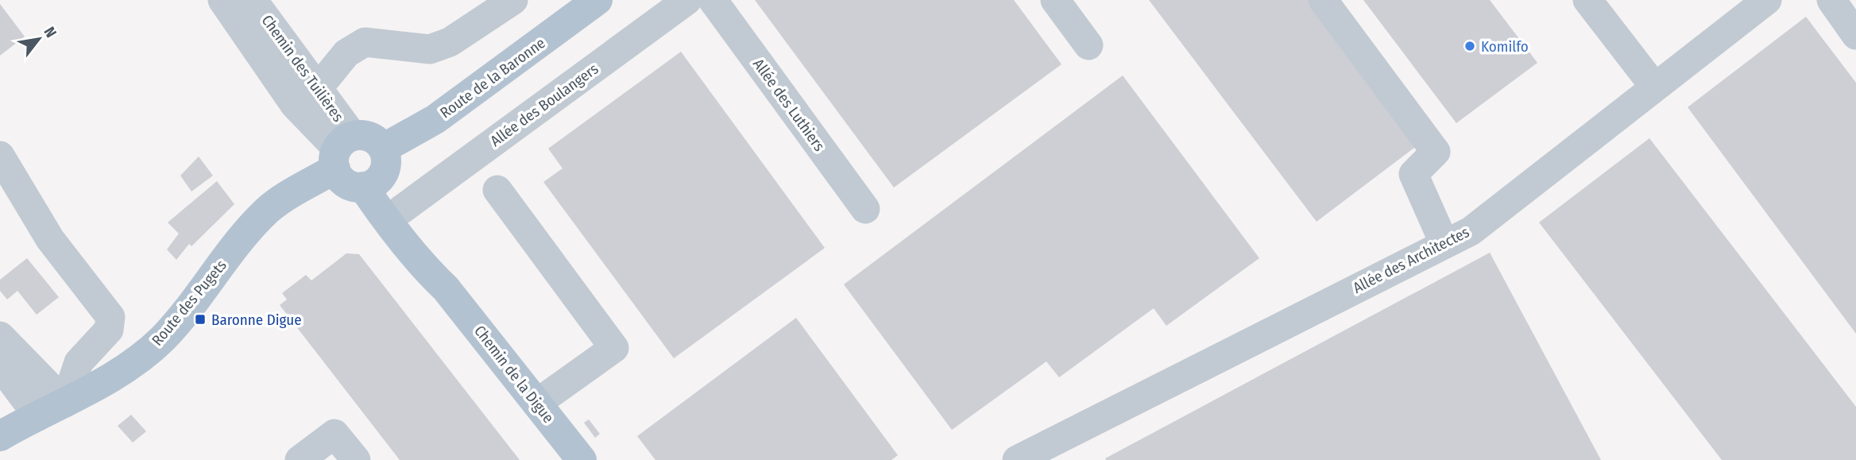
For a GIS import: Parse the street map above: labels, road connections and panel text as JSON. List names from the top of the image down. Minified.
{"streets":{"main road":["Route de la Baronne","Route des Pugets","Chemin de la Digue"],"street":["Chemin des Tuilières","Allée des Boulangers","Allée des Luthiers","Allée des Architectes"]},"crossings":[["Chemin des Tuilières","Route des Pugets"],["Route de la Baronne","Chemin de la Digue"],["Allée des Boulangers","Chemin de la Digue"]],"places":{"other":["Komilfo"],"transit":["Baronne Digue"]},"north":"top right"}
